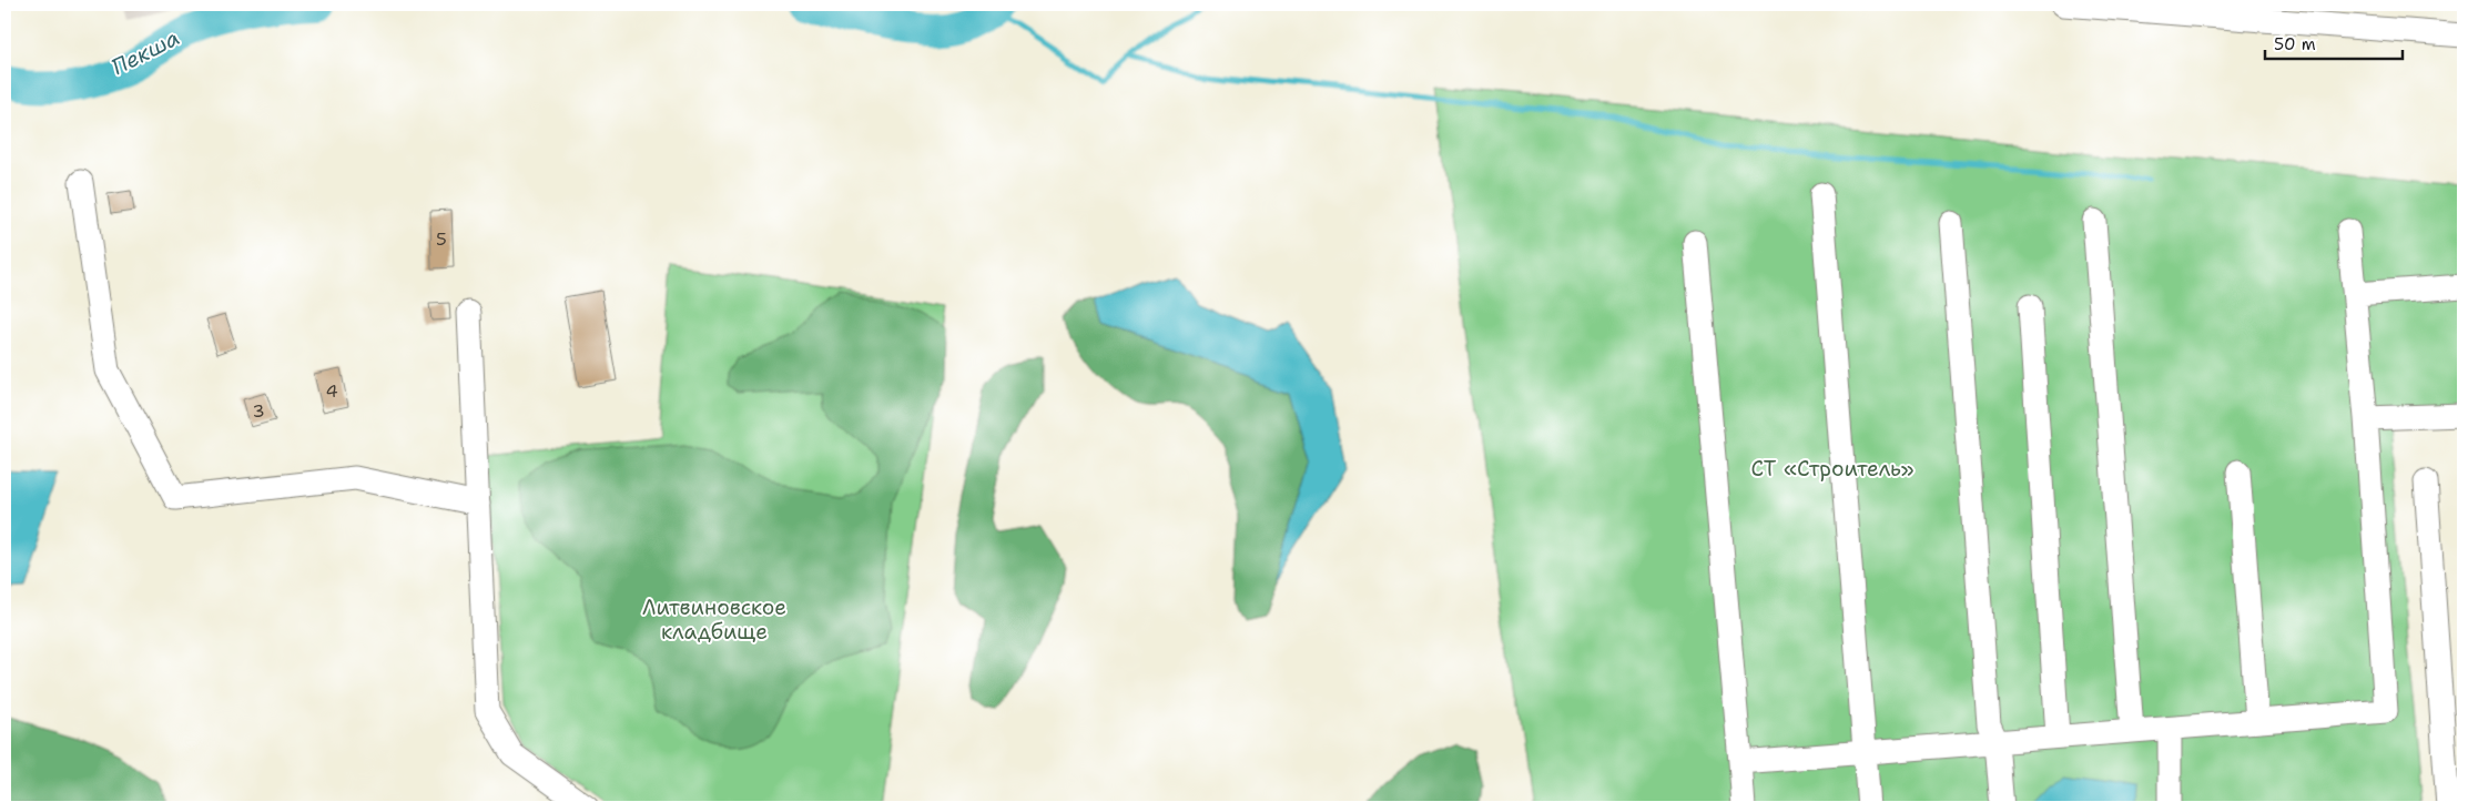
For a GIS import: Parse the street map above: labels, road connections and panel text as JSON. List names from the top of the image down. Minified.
{"water":["Пекша"],"parks":["СТ «Строитель»","Литвиновское кладбище"],"house_numbers":["5","4","3"],"scale_bar":"50 m"}
